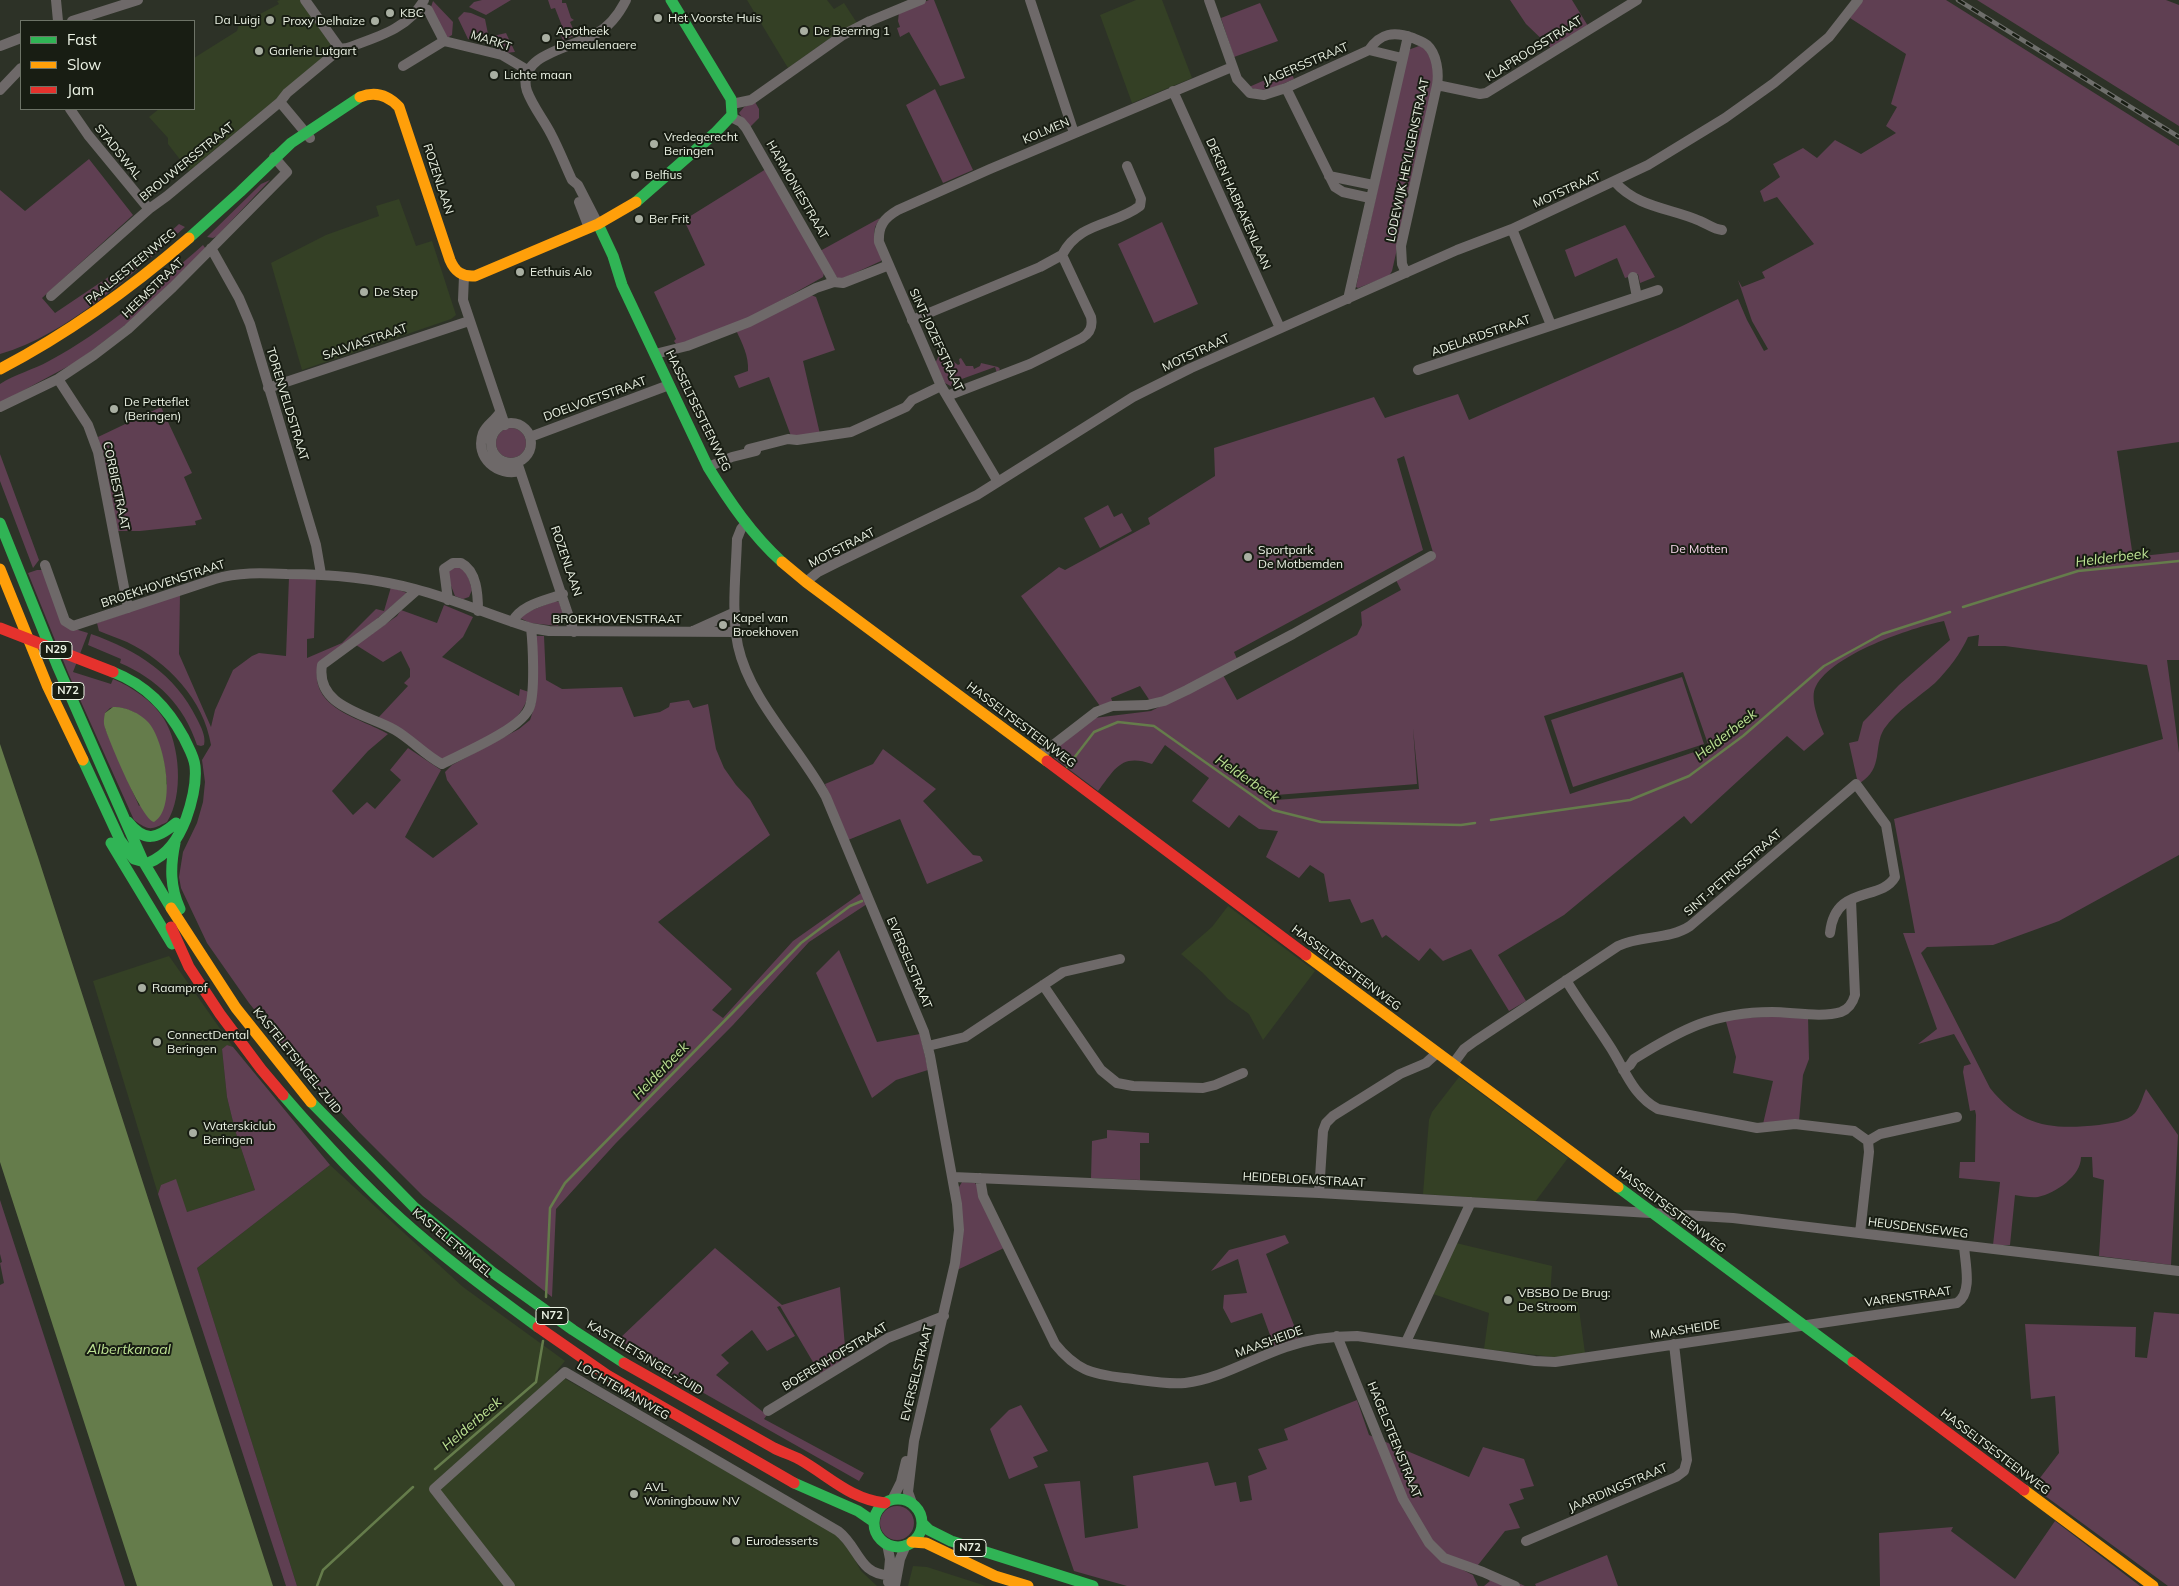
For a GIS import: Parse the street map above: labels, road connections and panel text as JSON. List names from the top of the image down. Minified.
{"streets":{"main road":["ROZENLAAN","PAALSESTEENWEG","HASSELTSESTEENWEG","N29","N72","KASTELETSINGEL-ZUID","KASTELETSINGEL"],"street":["MARKT","KLAPROOSSTRAAT","JAGERSSTRAAT","KOLMEN","STADSWAL","LODEWIJK HEYLIGENSTRAAT","BROUWERSSTRAAT","HARMONIESTRAAT","MOTSTRAAT","DEKEN HABRAKENLAAN","HEEMSTRAAT","ADELARDSTRAAT","SINT-JOZEFSTRAAT","SALVIASTRAAT","DOELVOETSTRAAT","TORENVELDSTRAAT","CORBIESTRAAT","BROEKHOVENSTRAAT","SINT-PETRUSSTRAAT","EVERSELSTRAAT","HEIDEBLOEMSTRAAT","HEUSDENSEWEG","VARENSTRAAT","MAASHEIDE","BOERENHOFSTRAAT","LOCHTEMANWEG","HAGELSTEENSTRAAT","JAARDINGSTRAAT"]},"crossings":[["MARKT","HASSELTSESTEENWEG"],["KLAPROOSSTRAAT","LODEWIJK HEYLIGENSTRAAT"],["JAGERSSTRAAT","KOLMEN"],["JAGERSSTRAAT","LODEWIJK HEYLIGENSTRAAT"],["KOLMEN","DEKEN HABRAKENLAAN"],["KOLMEN","SINT-JOZEFSTRAAT"],["STADSWAL","BROUWERSSTRAAT"],["LODEWIJK HEYLIGENSTRAAT","MOTSTRAAT"],["ROZENLAAN","PAALSESTEENWEG"],["ROZENLAAN","DOELVOETSTRAAT"],["ROZENLAAN","BROEKHOVENSTRAAT"],["MOTSTRAAT","DEKEN HABRAKENLAAN"],["MOTSTRAAT","ADELARDSTRAAT"],["MOTSTRAAT","SINT-JOZEFSTRAAT"],["MOTSTRAAT","HASSELTSESTEENWEG"],["PAALSESTEENWEG","HEEMSTRAAT"],["HEEMSTRAAT","TORENVELDSTRAAT"],["HEEMSTRAAT","CORBIESTRAAT"],["SALVIASTRAAT","TORENVELDSTRAAT"],["DOELVOETSTRAAT","HASSELTSESTEENWEG"],["TORENVELDSTRAAT","BROEKHOVENSTRAAT"],["HASSELTSESTEENWEG","SINT-PETRUSSTRAAT"],["HASSELTSESTEENWEG","EVERSELSTRAAT"],["HASSELTSESTEENWEG","HEIDEBLOEMSTRAAT"],["HASSELTSESTEENWEG","HEUSDENSEWEG"],["HASSELTSESTEENWEG","VARENSTRAAT"],["HASSELTSESTEENWEG","MAASHEIDE"],["CORBIESTRAAT","BROEKHOVENSTRAAT"],["BROEKHOVENSTRAAT","EVERSELSTRAAT"],["N29","KASTELETSINGEL-ZUID"],["N72","EVERSELSTRAAT"],["N72","KASTELETSINGEL-ZUID"],["N72","KASTELETSINGEL"],["EVERSELSTRAAT","KASTELETSINGEL-ZUID"],["EVERSELSTRAAT","HEIDEBLOEMSTRAAT"],["EVERSELSTRAAT","KASTELETSINGEL"],["EVERSELSTRAAT","BOERENHOFSTRAAT"],["KASTELETSINGEL-ZUID","KASTELETSINGEL"],["HEIDEBLOEMSTRAAT","HEUSDENSEWEG"],["HEIDEBLOEMSTRAAT","MAASHEIDE"],["HEUSDENSEWEG","VARENSTRAAT"],["VARENSTRAAT","MAASHEIDE"],["MAASHEIDE","HAGELSTEENSTRAAT"],["MAASHEIDE","JAARDINGSTRAAT"]],"water":["Helderbeek","Albertkanaal"],"parks":["De Motten"],"places":["KBC","Het Voorste Huis","Da Luigi","Proxy Delhaize","De Beerring 1","Apotheek Demeulenaere","Garlerie Lutgart","Lichte maan","Vredegerecht Beringen","Belfius","Ber Frit","Eethuis Alo","De Step","De Petteflet (Beringen)","Sportpark De Motbemden","Kapel van Broekhoven","Raamprof","ConnectDental Beringen","Waterskiclub Beringen","VBSBO De Brug: De Stroom","AVL Woningbouw NV","Eurodesserts"],"legend":["Fast","Slow","Jam"]}
